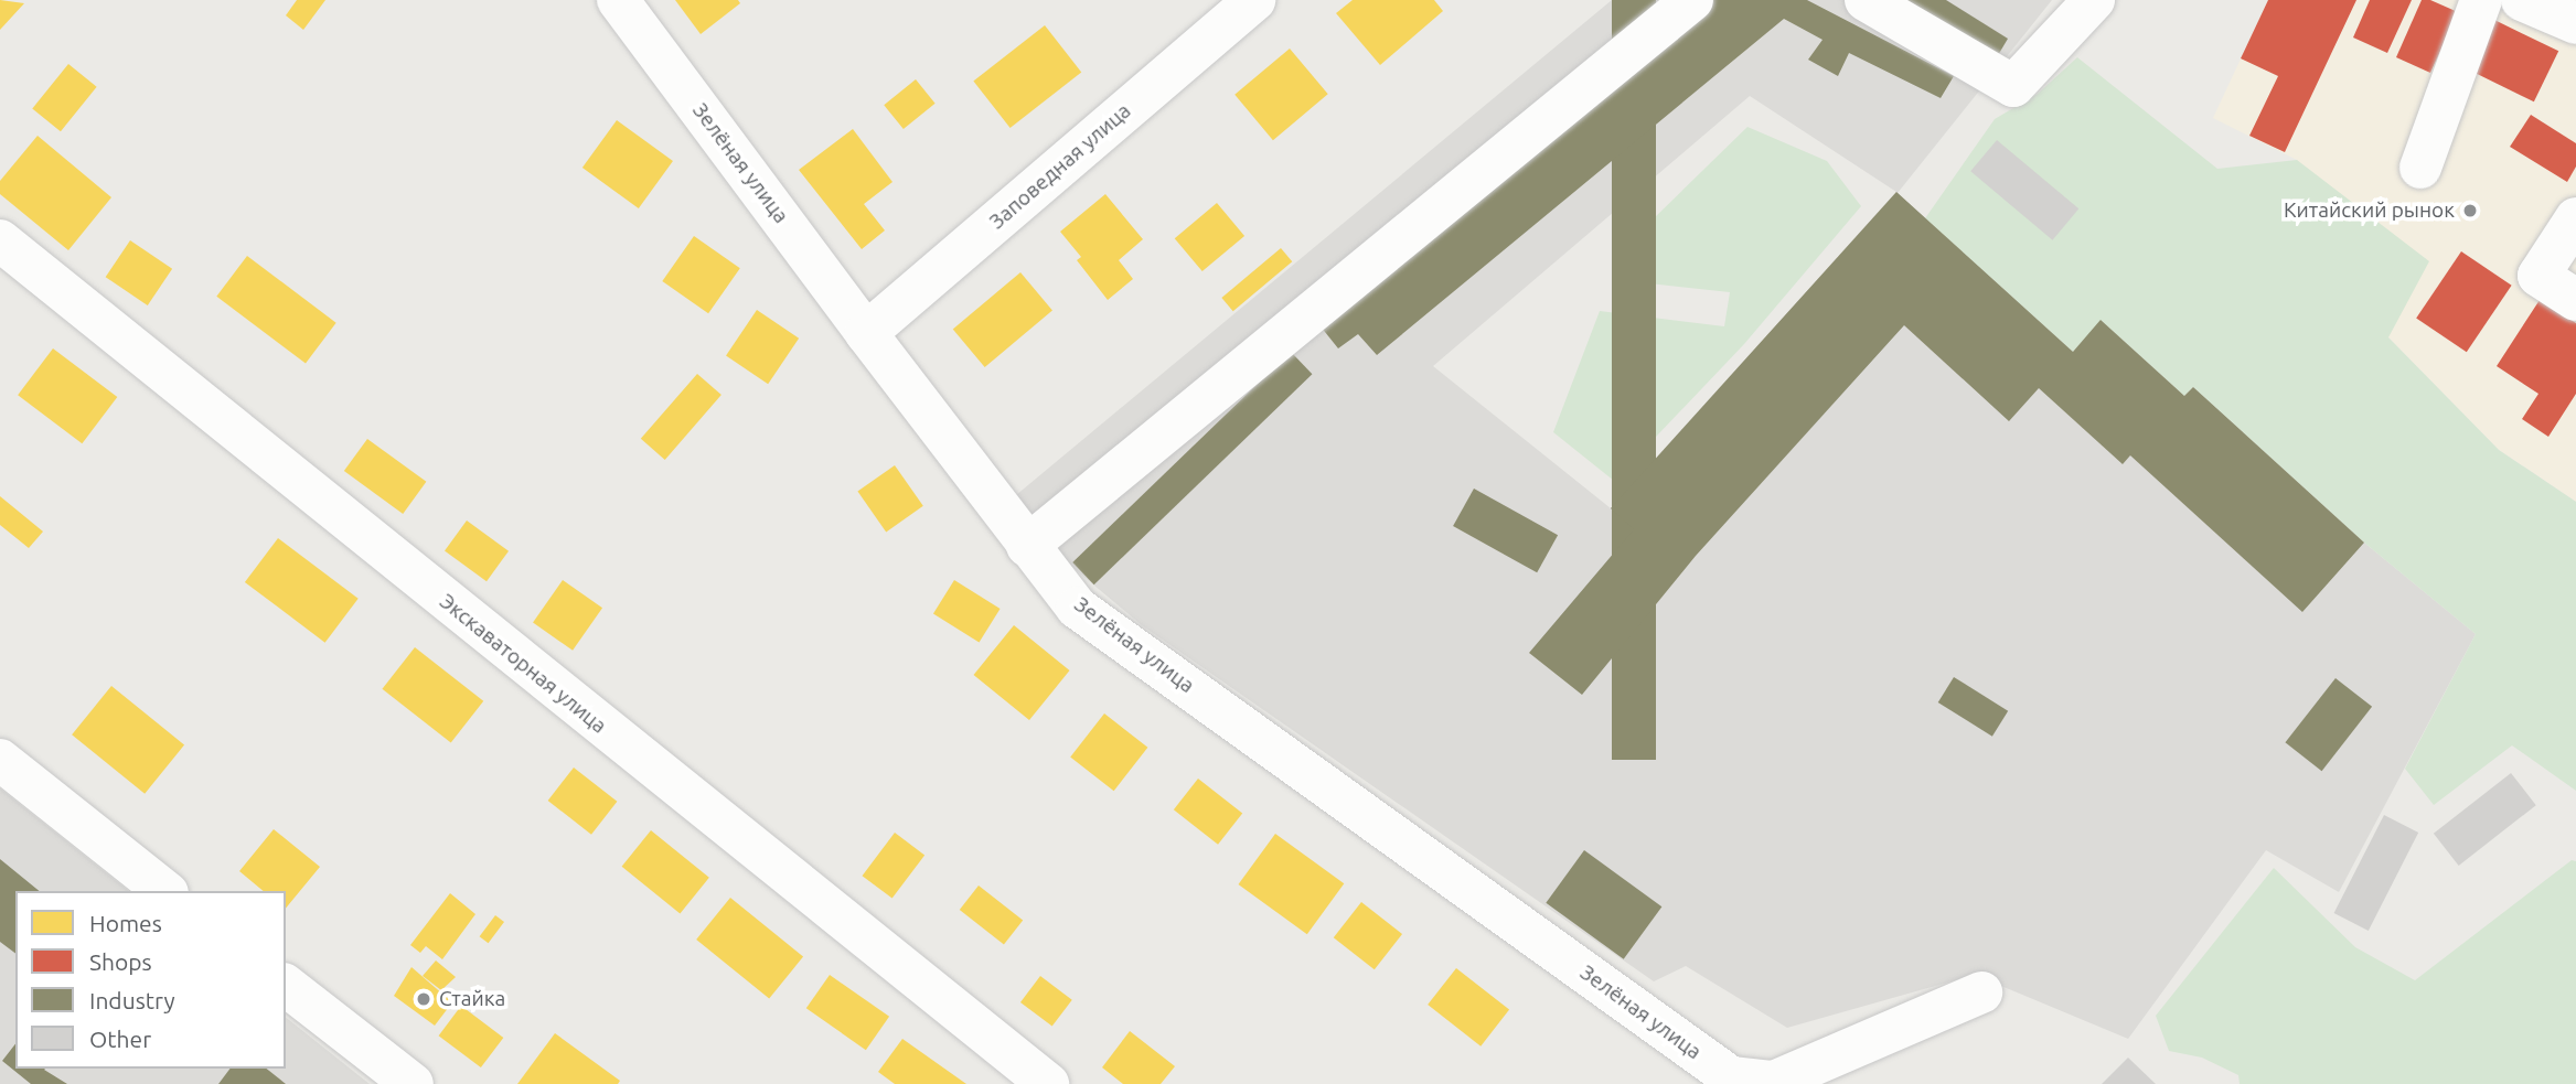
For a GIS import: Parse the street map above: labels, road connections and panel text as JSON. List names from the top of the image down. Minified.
{"streets":{"street":["Зелёная улица","Заповедная улица","Экскаваторная улица"]},"crossings":[["Зелёная улица","Заповедная улица"]],"places":["Китайский рынок","Стайка"],"legend":["Homes","Shops","Industry","Other"]}
